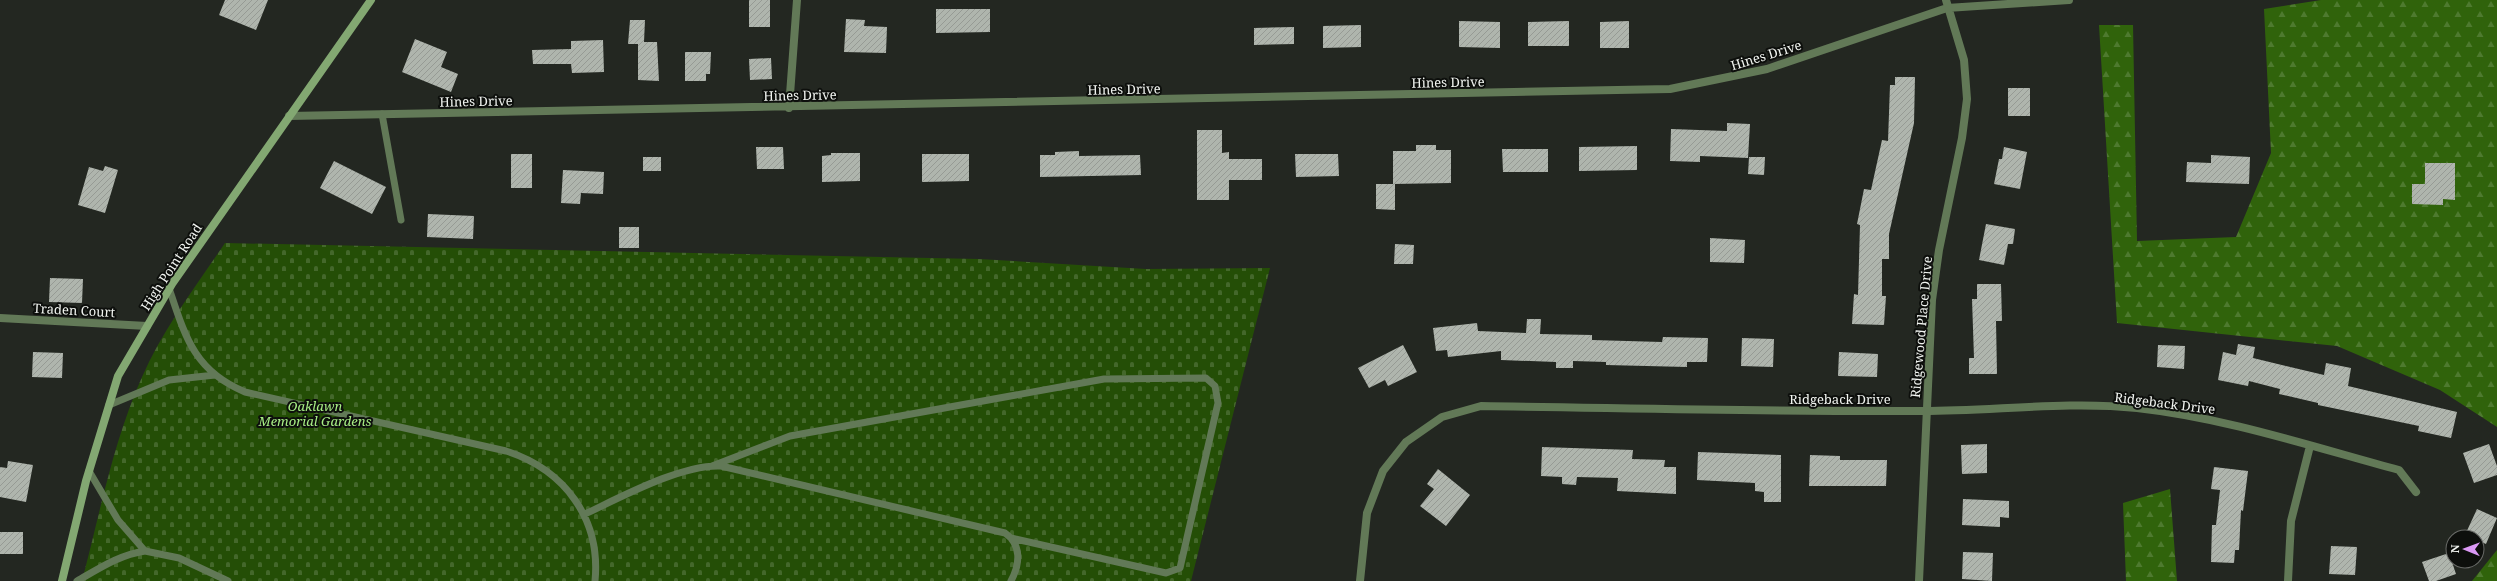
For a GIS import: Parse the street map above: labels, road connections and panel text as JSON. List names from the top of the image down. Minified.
{"streets":{"main road":["High Point Road"],"street":["Hines Drive","Traden Court","Ridgewood Place Drive","Ridgeback Drive"]},"crossings":[["Hines Drive","High Point Road"],["Hines Drive","Ridgewood Place Drive"],["High Point Road","Traden Court"],["Ridgewood Place Drive","Ridgeback Drive"]],"parks":["Oaklawn Memorial Gardens"],"north":"left"}
